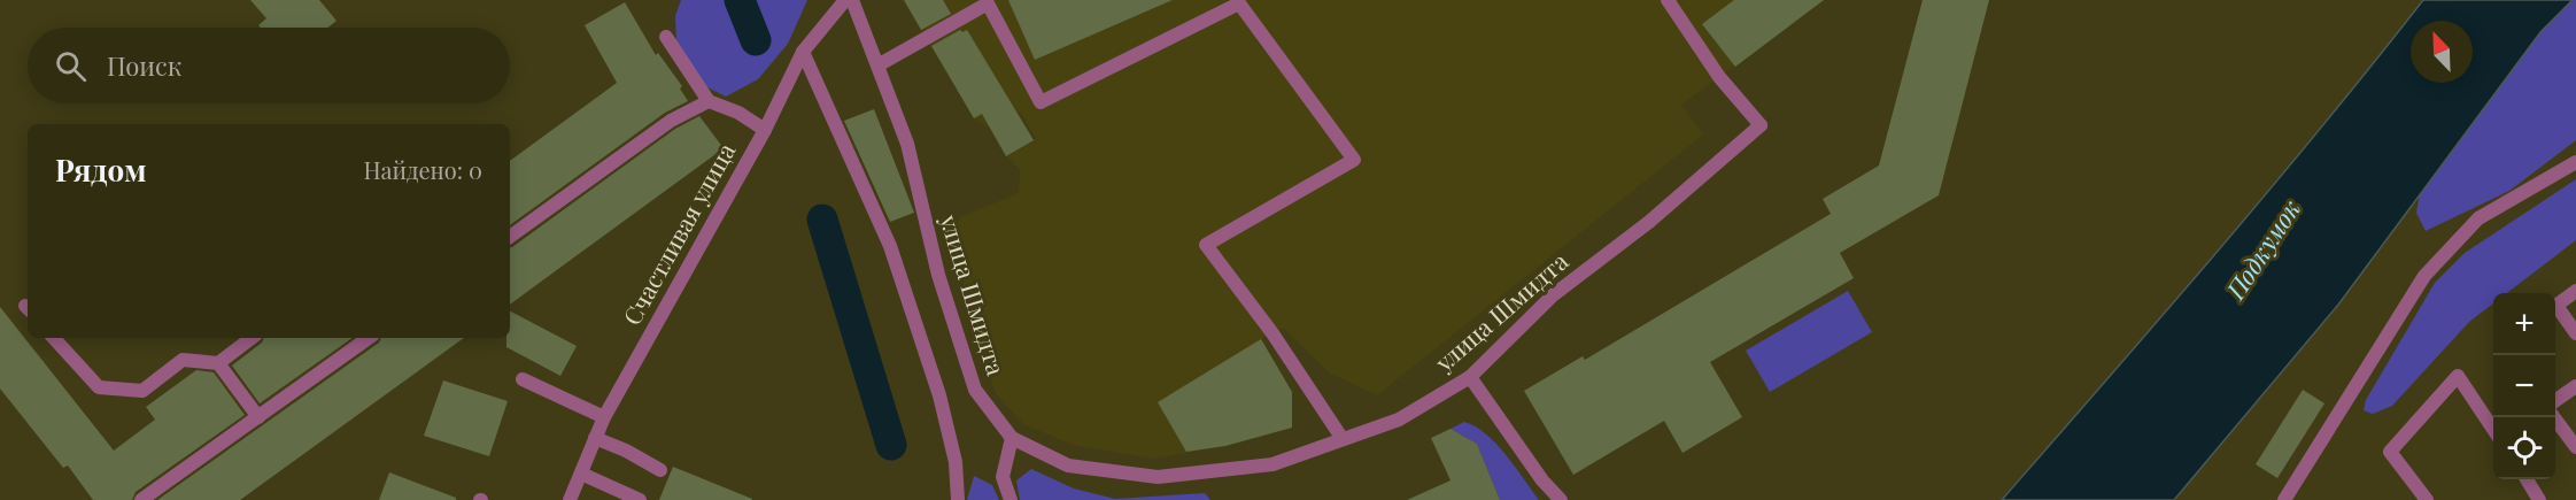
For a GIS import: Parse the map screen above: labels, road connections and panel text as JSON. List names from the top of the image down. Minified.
{"streets":{"street":["Счастливая улица","улица Шмидта"]},"water":["Подкумок"],"north":"top left","page":{"search":"Поиск","heading":["Рядом","Найдено: 0"],"map_buttons":["+","−"]}}
